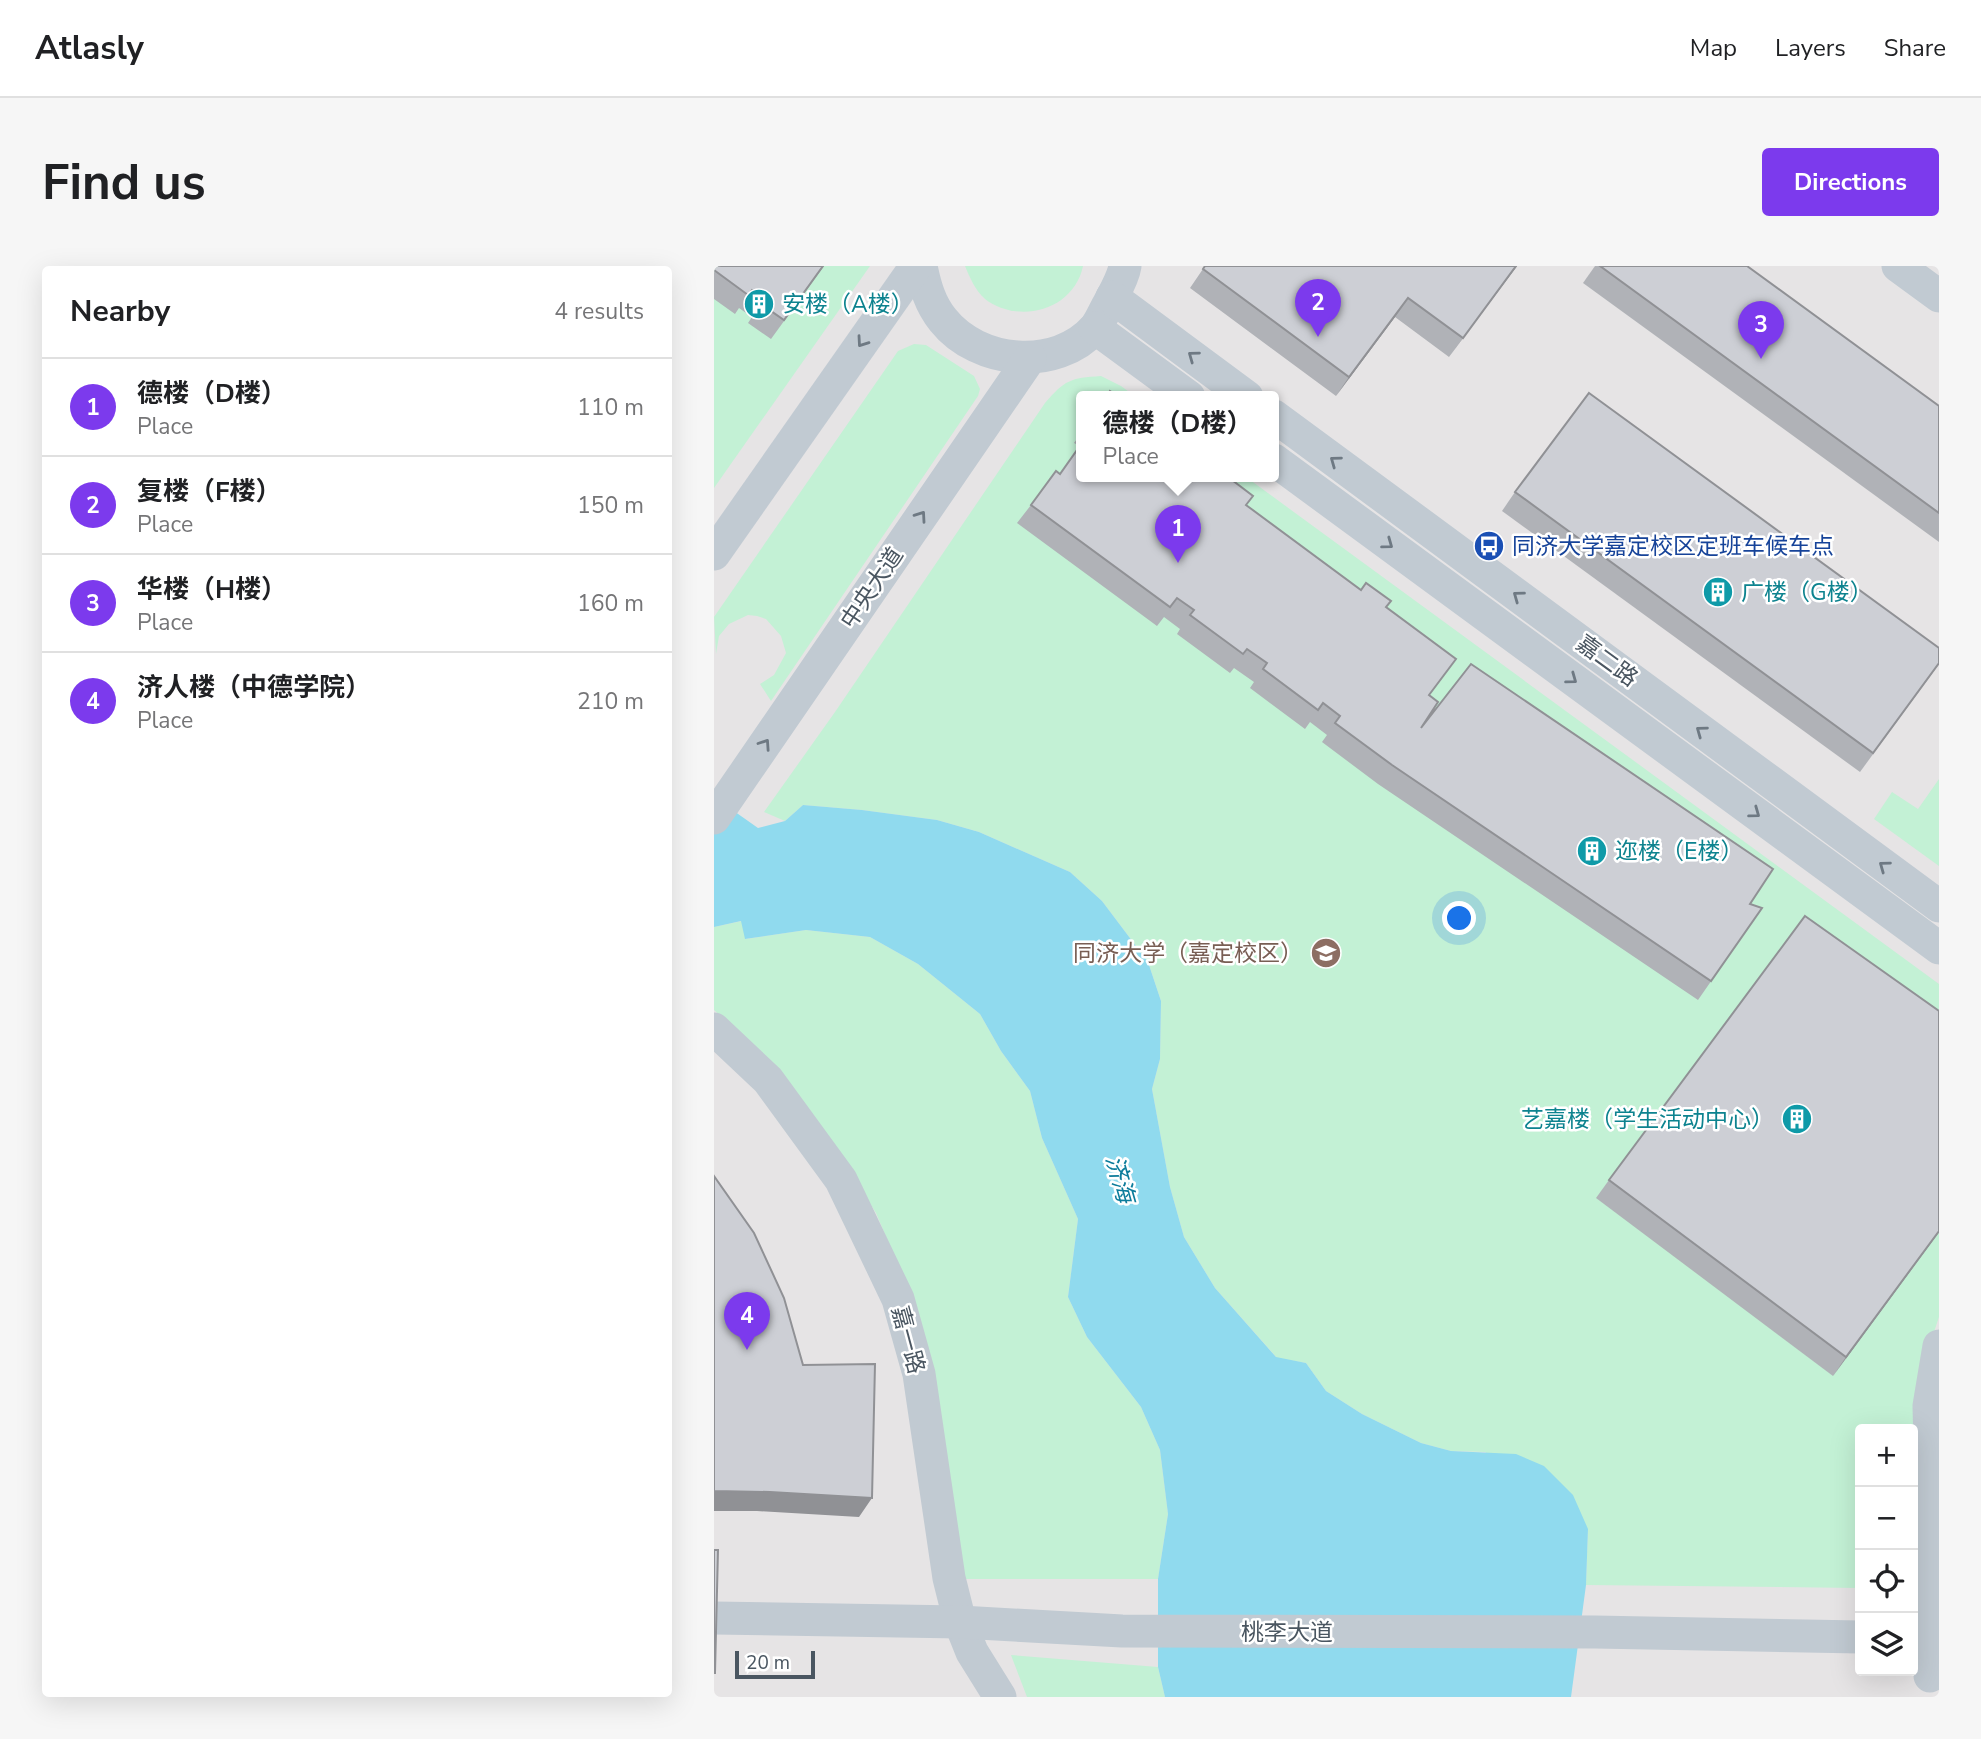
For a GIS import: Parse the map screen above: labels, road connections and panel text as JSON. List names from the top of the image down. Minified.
{"streets":{"street":["中央大道","嘉二路","嘉一路","桃李大道"]},"crossings":[["嘉一路","桃李大道"]],"water":["济海"],"places":{"building":["安楼（A楼）","广楼（G楼）","迩楼（E楼）","艺嘉楼（学生活动中心）"],"bus stop":["同济大学嘉定校区定班车候车点"],"school or university":["同济大学（嘉定校区）"]},"scale_bar":"20 m","page":{"header":"Atlasly","nav":["Map","Layers","Share"],"buttons":"Directions","title":"Find us","heading":["Nearby","4 results"],"pins":["2","3","1","4"],"list":[{"mark":"1","name":"德楼（D楼）","note":"Place","value":"110 m"},{"mark":"2","name":"复楼（F楼）","note":"Place","value":"150 m"},{"mark":"3","name":"华楼（H楼）","note":"Place","value":"160 m"},{"mark":"4","name":"济人楼（中德学院）","note":"Place","value":"210 m"}],"popup":["德楼（D楼）","Place"],"map_buttons":["+","−"],"scale":"20 m"}}
